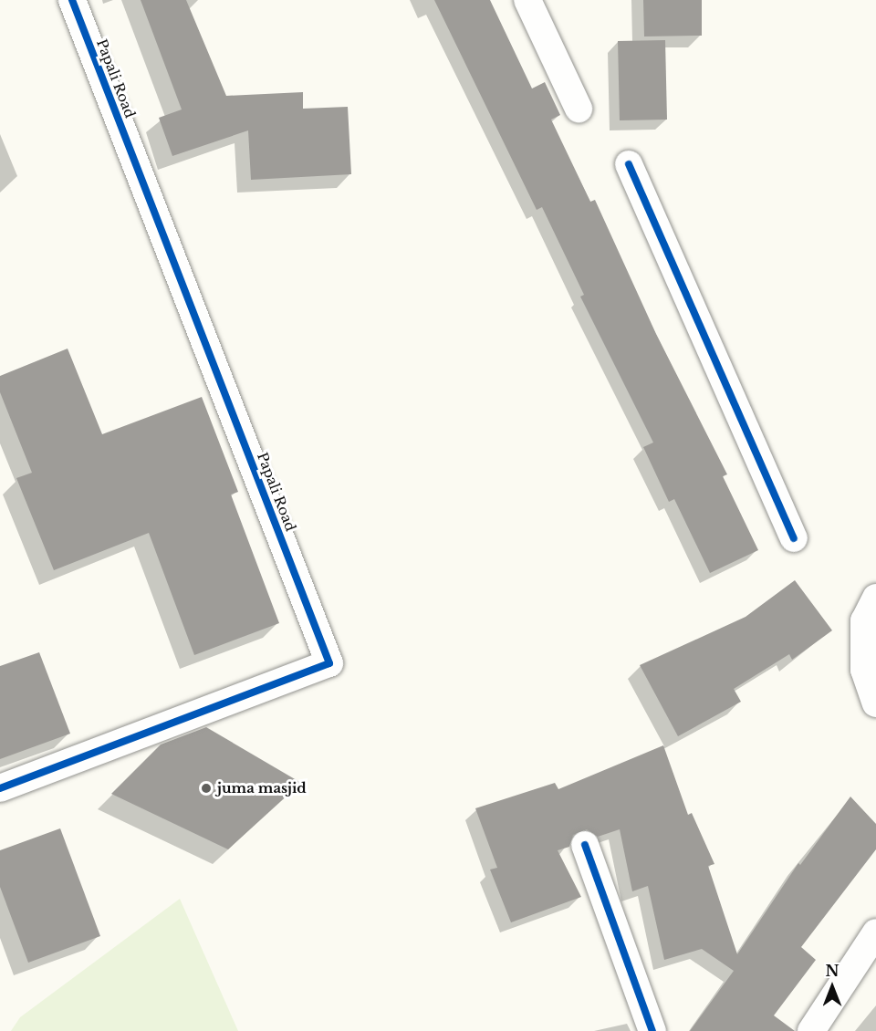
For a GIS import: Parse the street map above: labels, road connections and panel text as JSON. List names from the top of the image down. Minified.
{"streets":{"street":["Papali Road"]},"places":["juma masjid"],"north":"top"}
